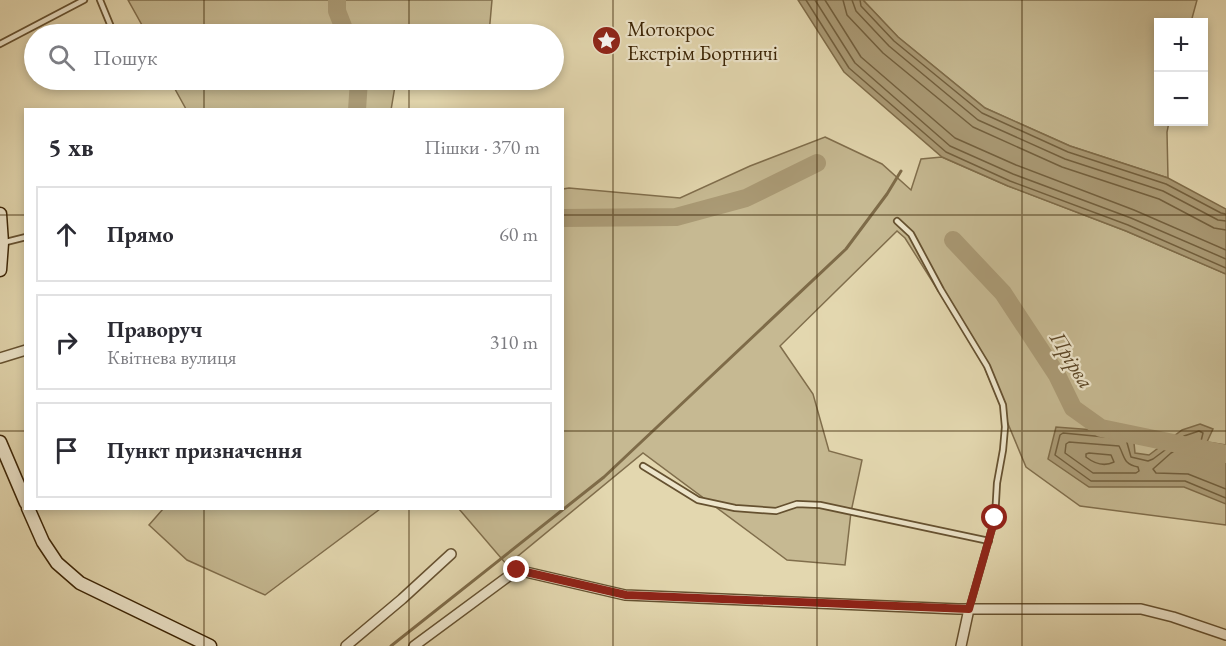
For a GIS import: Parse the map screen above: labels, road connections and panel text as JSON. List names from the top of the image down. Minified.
{"water":["Прірва"],"places":{"place":["Мотокрос Екстрім Бортничі"]},"page":{"map_buttons":["+","−"],"search":"Пошук","heading":["5 хв","Пішки · 370 m"],"list":[["Прямо","60 m"],["Праворуч","Квітнева вулиця","310 m"],"Пункт призначення"]}}
